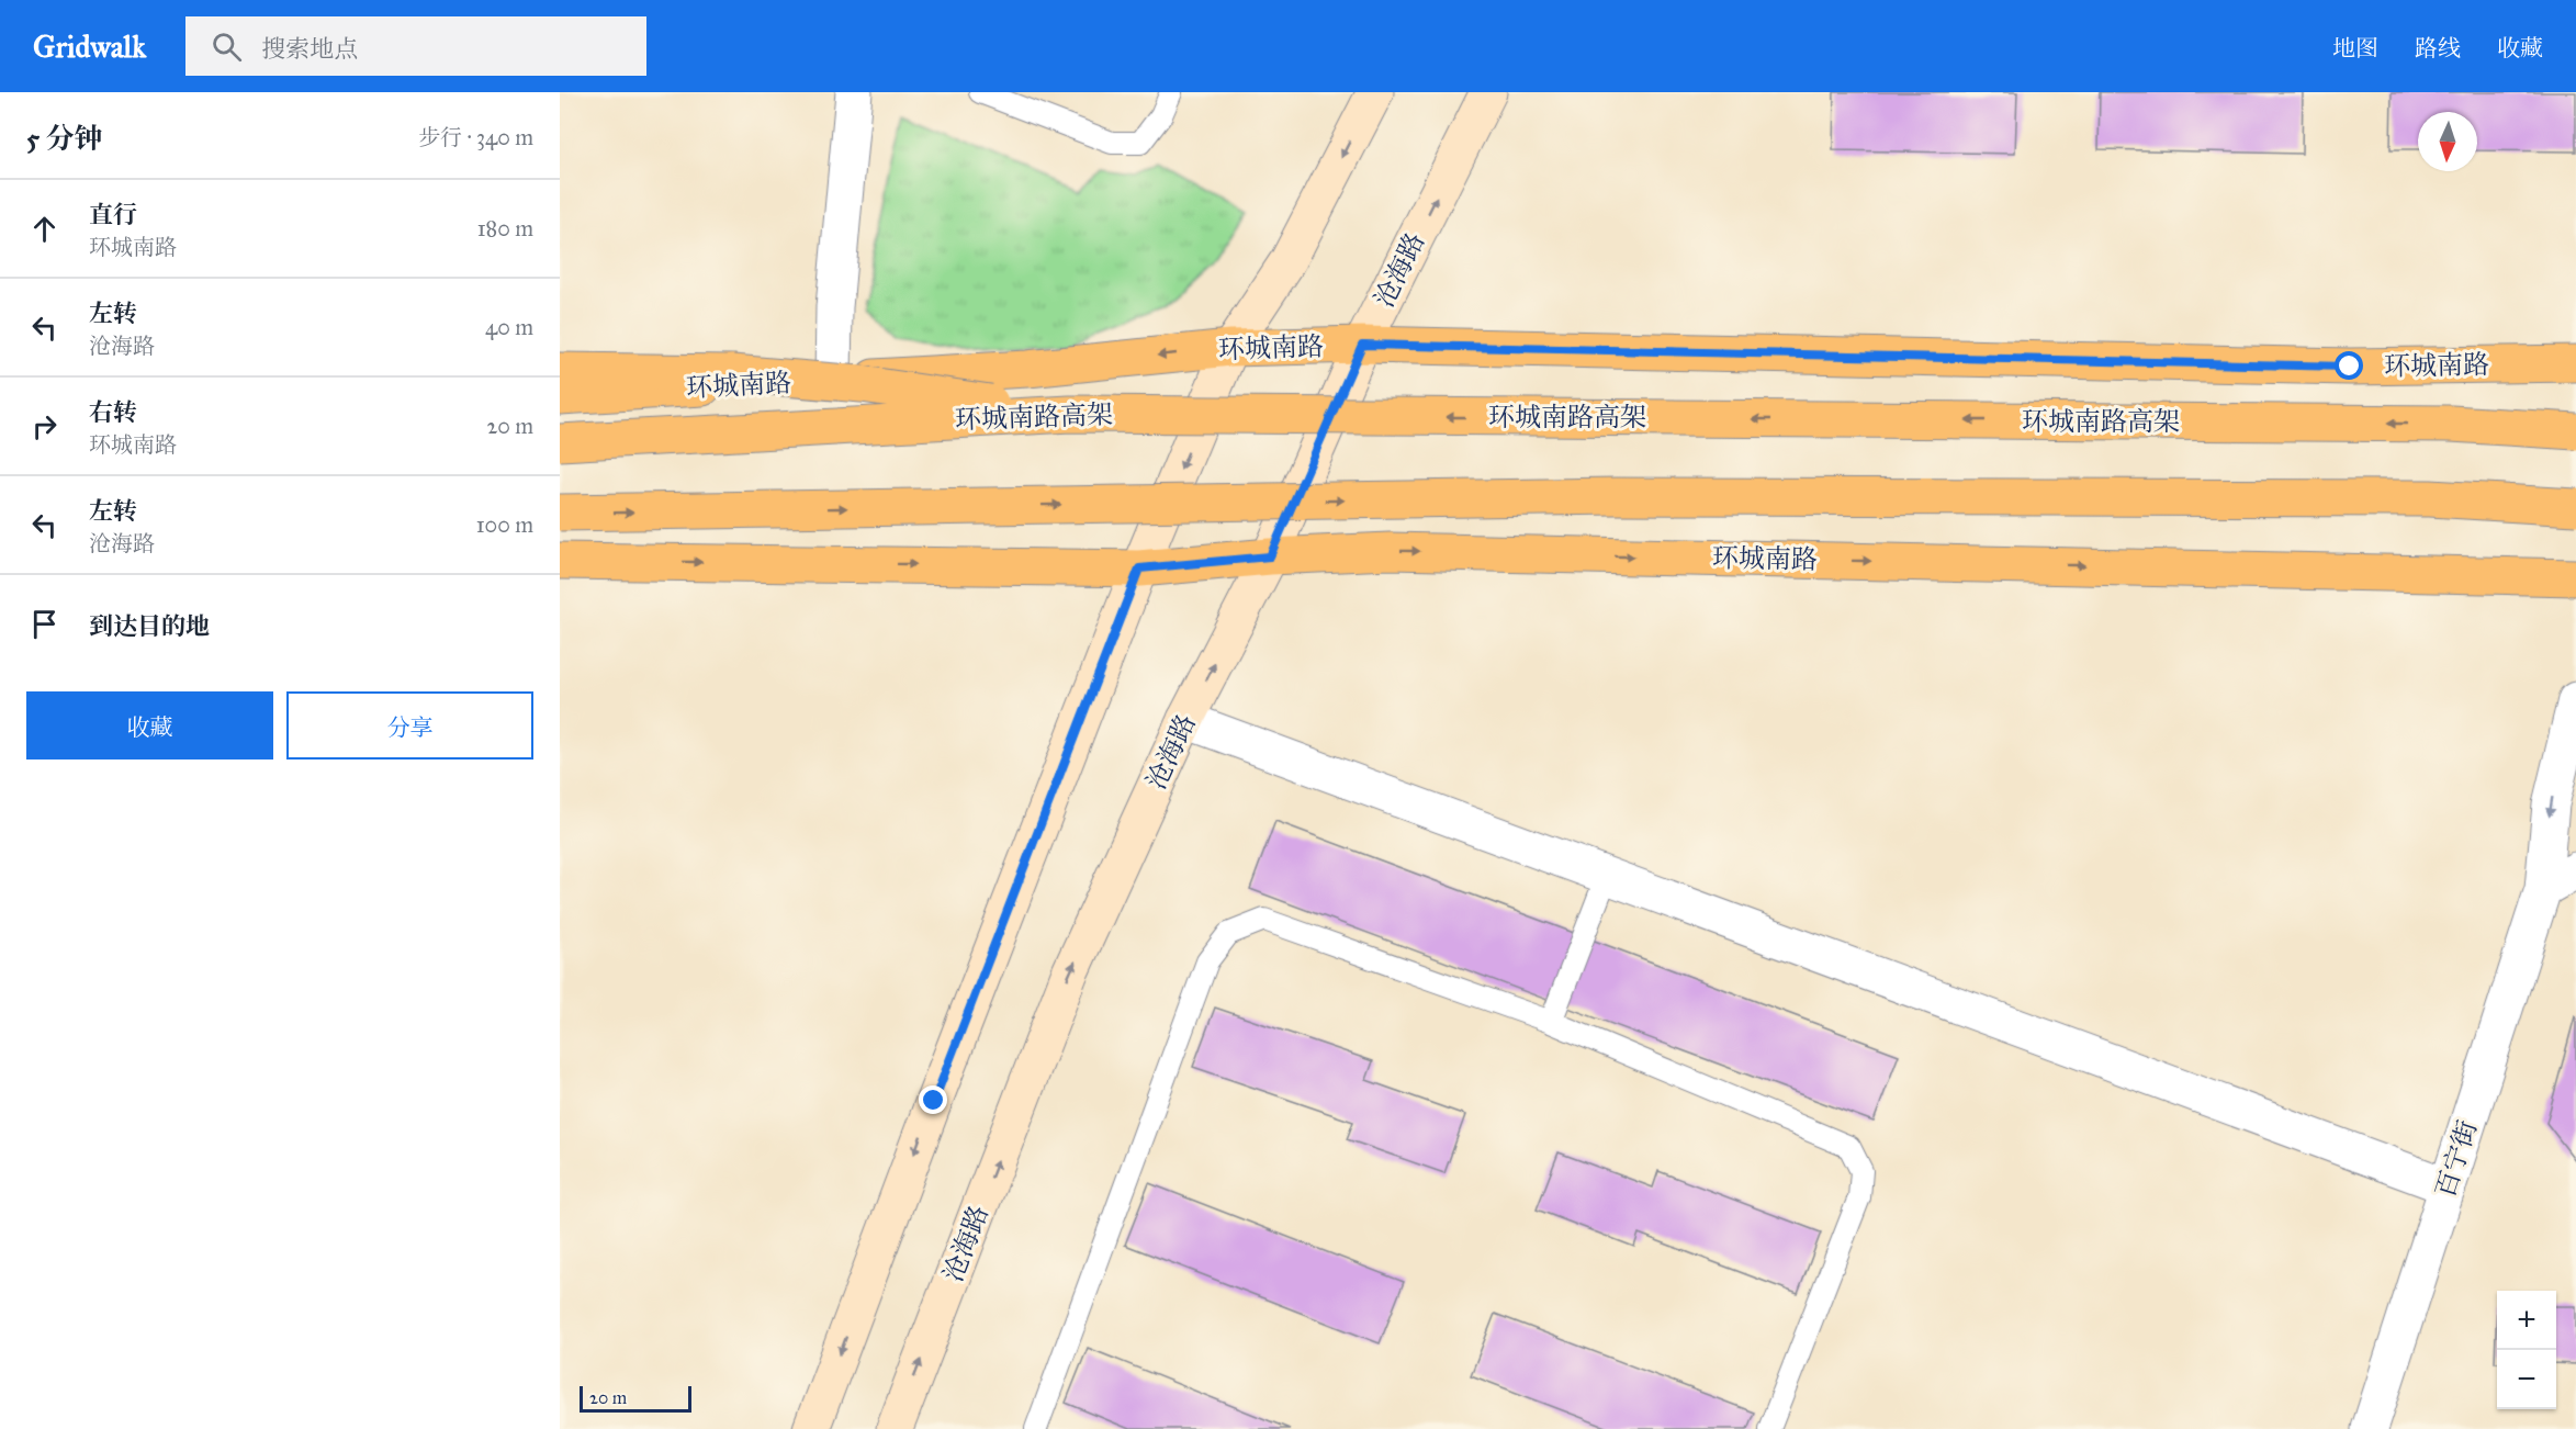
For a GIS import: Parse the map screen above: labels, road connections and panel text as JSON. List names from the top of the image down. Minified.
{"streets":{"main road":["沧海路","环城南路","环城南路高架"],"street":["百宁街"]},"crossings":[["沧海路","环城南路"]],"scale_bar":"20 m","north":"bottom","page":{"header":"Gridwalk","search":"搜索地点","nav":["地图","路线","收藏"],"heading":["5 分钟","步行 · 340 m"],"list":[["直行","环城南路","180 m"],["左转","沧海路","40 m"],["右转","环城南路","20 m"],["左转","沧海路","100 m"],"到达目的地"],"buttons":["收藏","分享"],"map_buttons":["+","−"],"scale":"20 m"}}
